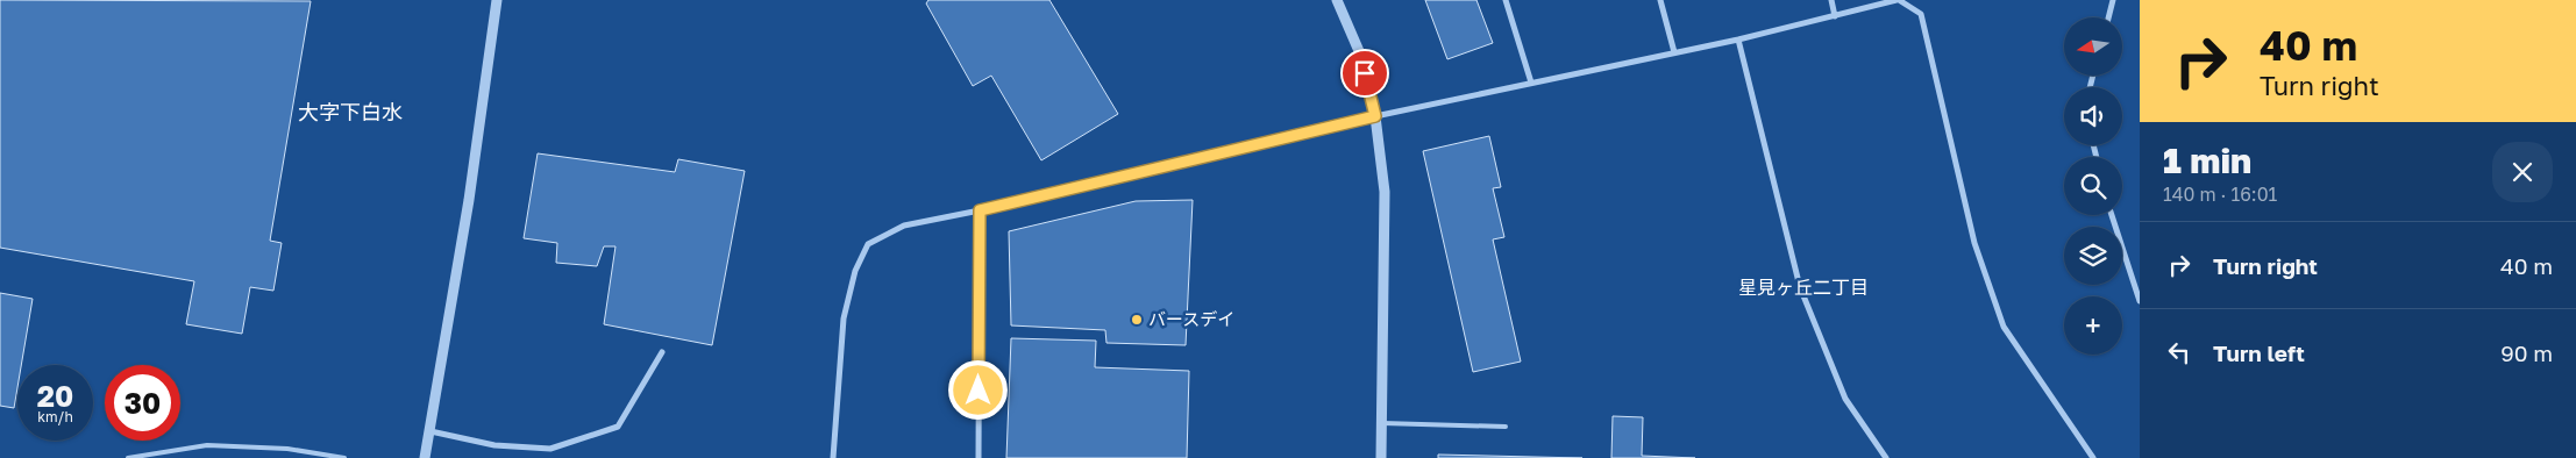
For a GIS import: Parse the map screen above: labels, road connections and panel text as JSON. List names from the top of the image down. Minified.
{"districts":["大字下白水","星見ヶ丘二丁目"],"places":["バースデイ"],"north":"left","page":{"turn":["40 m","Turn right"],"map_buttons":"+","heading":["1 min","140 m · 16:01"],"list":[{"name":"Turn right","value":"40 m"},{"name":"Turn left","value":"90 m"}],"speed":"20 km/h","limit":"30"}}
